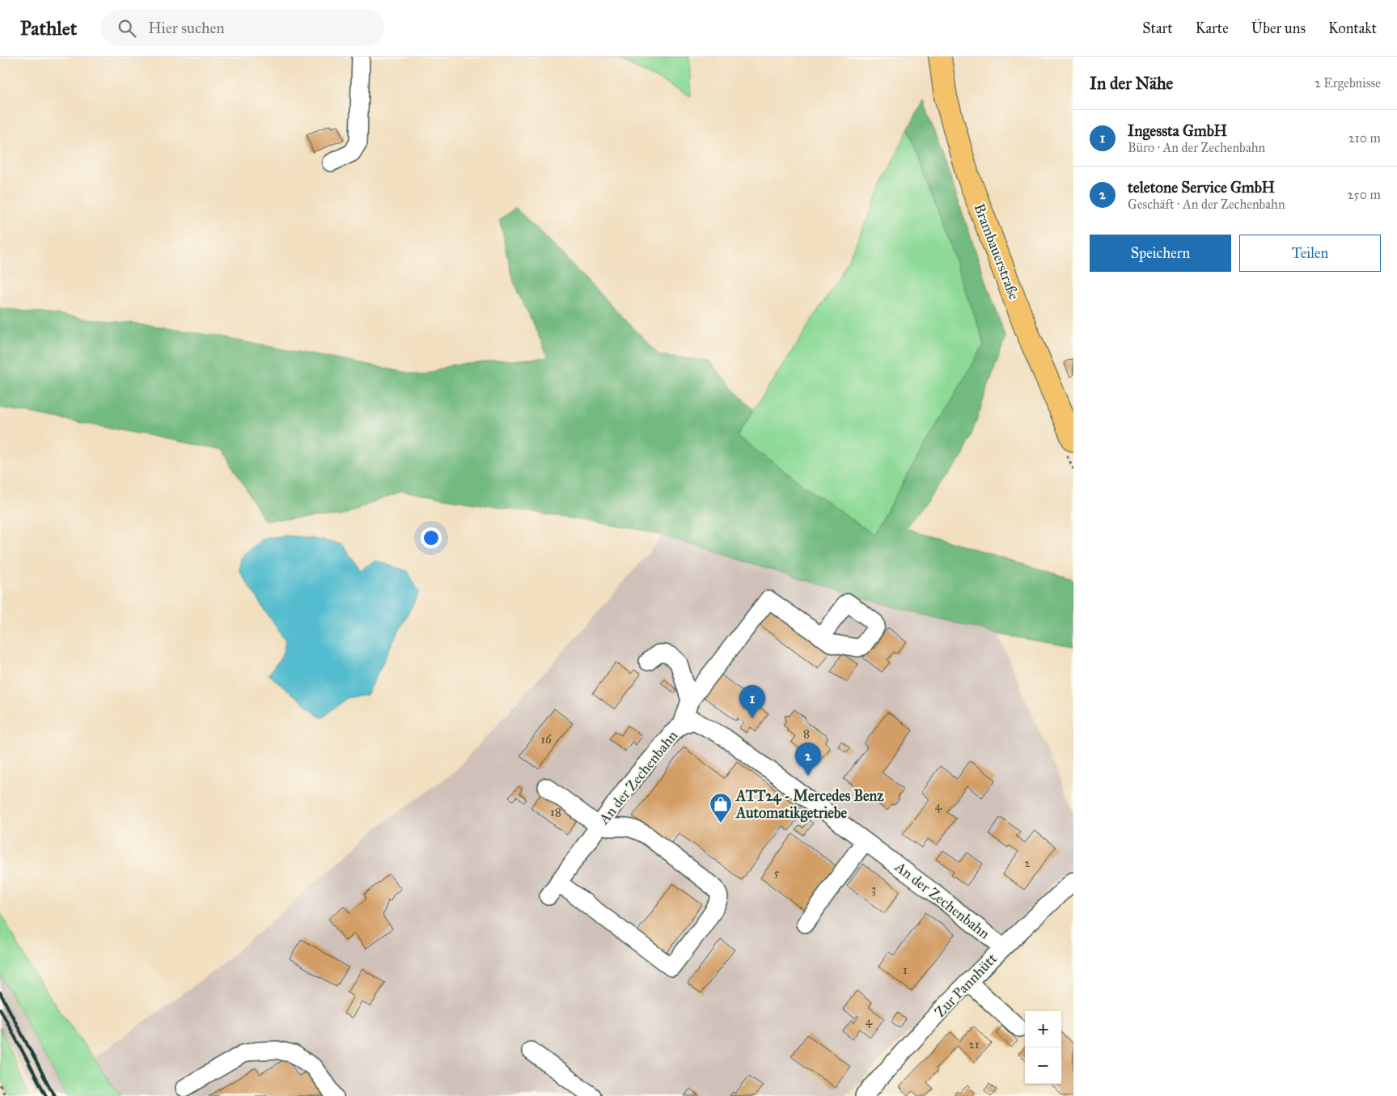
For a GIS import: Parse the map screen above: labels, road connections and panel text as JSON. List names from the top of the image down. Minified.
{"streets":{"main road":["Brambauerstraße"],"street":["An der Zechenbahn","Zur Pannhütt"]},"crossings":[["An der Zechenbahn","Zur Pannhütt"]],"places":{"shop":["ATT24 - Mercedes Benz Automatikgetriebe"]},"house_numbers":["8","16","4","18","2","5","3","1","4","21"],"page":{"header":"Pathlet","search":"Hier suchen","nav":["Start","Karte","Über uns","Kontakt"],"heading":["In der Nähe","2 Ergebnisse"],"list":[{"mark":"1","name":"Ingessta GmbH","note":"Büro · An der Zechenbahn","value":"210 m"},{"mark":"2","name":"teletone Service GmbH","note":"Geschäft · An der Zechenbahn","value":"250 m"}],"buttons":["Speichern","Teilen"],"pins":["1","2"],"map_buttons":["+","−"]}}
